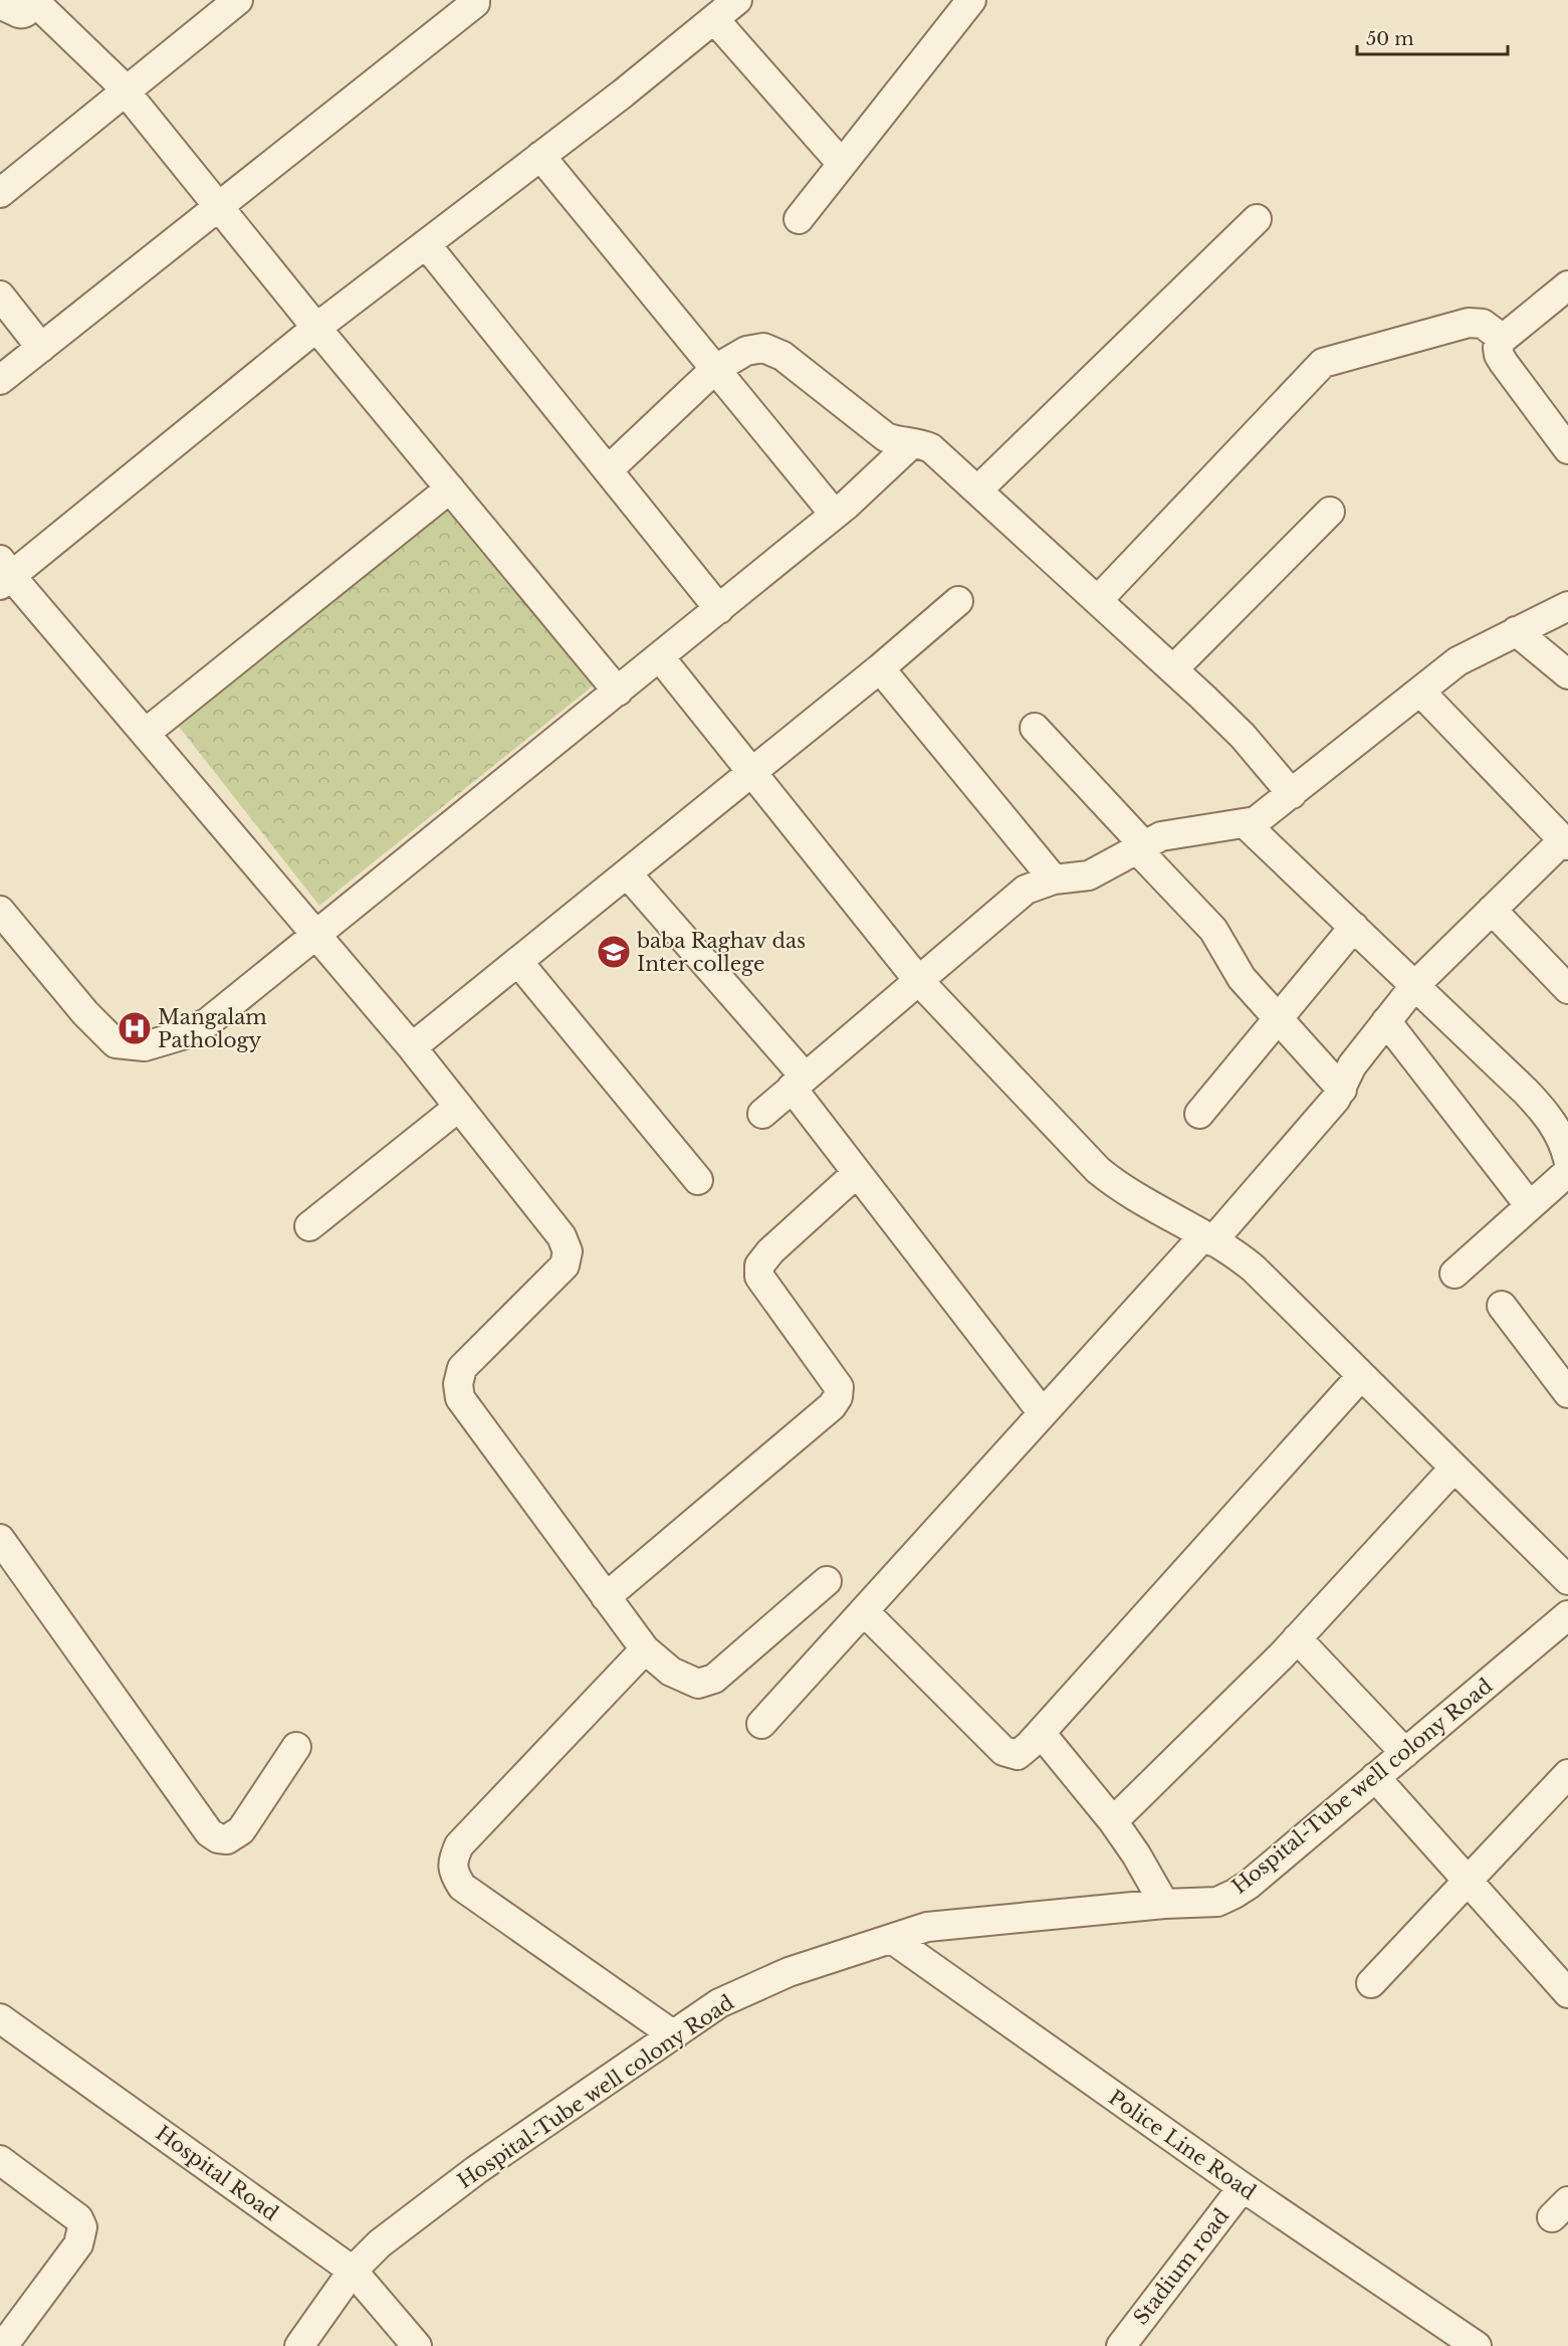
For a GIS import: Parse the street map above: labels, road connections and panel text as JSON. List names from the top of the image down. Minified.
{"streets":{"street":["Hospital-Tube well colony Road","Police Line Road","Hospital Road","Stadium road"]},"crossings":[["Hospital-Tube well colony Road","Police Line Road"],["Hospital-Tube well colony Road","Hospital Road"],["Police Line Road","Stadium road"]],"places":{"school or university":["baba Raghav das Inter college"],"hospital":["Mangalam Pathology"]},"scale_bar":"50 m"}
